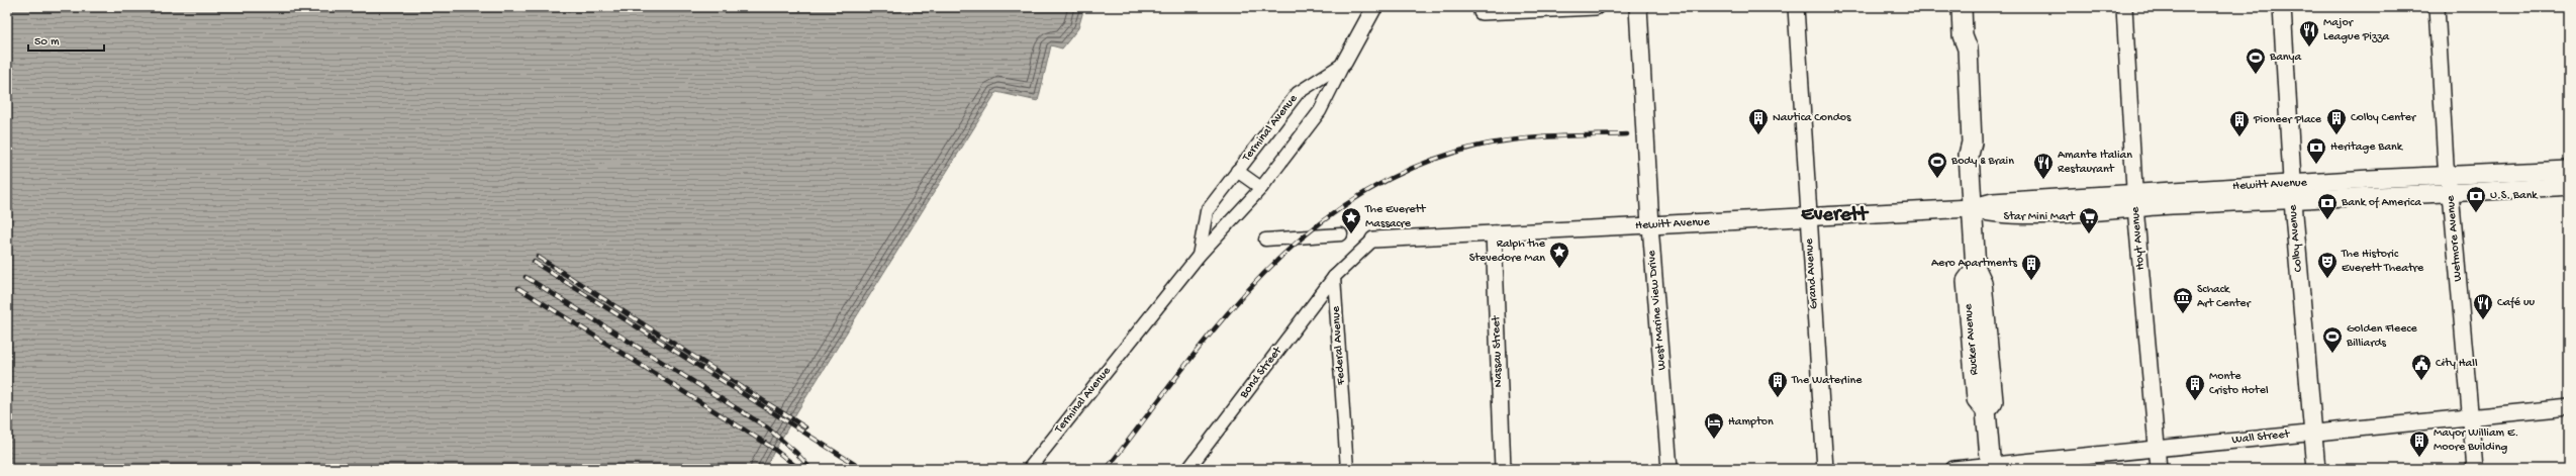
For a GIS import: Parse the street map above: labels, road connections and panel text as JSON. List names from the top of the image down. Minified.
{"streets":{"main road":["Hewitt Avenue","Colby Avenue","West Marine View Drive","Rucker Avenue"],"street":["Terminal Avenue","Hoyt Avenue","Wetmore Avenue","Grand Avenue","Federal Avenue","Nassau Street","Bond Street","Wall Street"]},"crossings":[["Hewitt Avenue","Hoyt Avenue"],["Hewitt Avenue","Colby Avenue"],["Hewitt Avenue","Wetmore Avenue"],["Hewitt Avenue","Grand Avenue"],["Hewitt Avenue","West Marine View Drive"],["Hewitt Avenue","Rucker Avenue"],["Hewitt Avenue","Nassau Street"],["Hoyt Avenue","Wall Street"],["Colby Avenue","Wall Street"],["Wetmore Avenue","Wall Street"],["Rucker Avenue","Wall Street"],["Federal Avenue","Bond Street"]],"districts":["Everett"],"places":{"restaurant":["Major League Pizza","Amante Italian Restaurant","Café uu"],"sports":["Banya","Body & Brain","Golden Fleece Billiards"],"building":["Nautica Condos","Colby Center","Pioneer Place","Aero Apartments","The Waterline","Monte Cristo Hotel","Mayor William E. Moore Building"],"bank":["Heritage Bank","U.S. Bank","Bank of America"],"place":["The Everett Massacre","Ralph the Stevedore Man"],"supermarket":["Star Mini Mart"],"theatre":["The Historic Everett Theatre"],"museum":["Schack Art Center"],"public building":["City Hall"],"hotel":["Hampton"]},"scale_bar":"50 m"}
